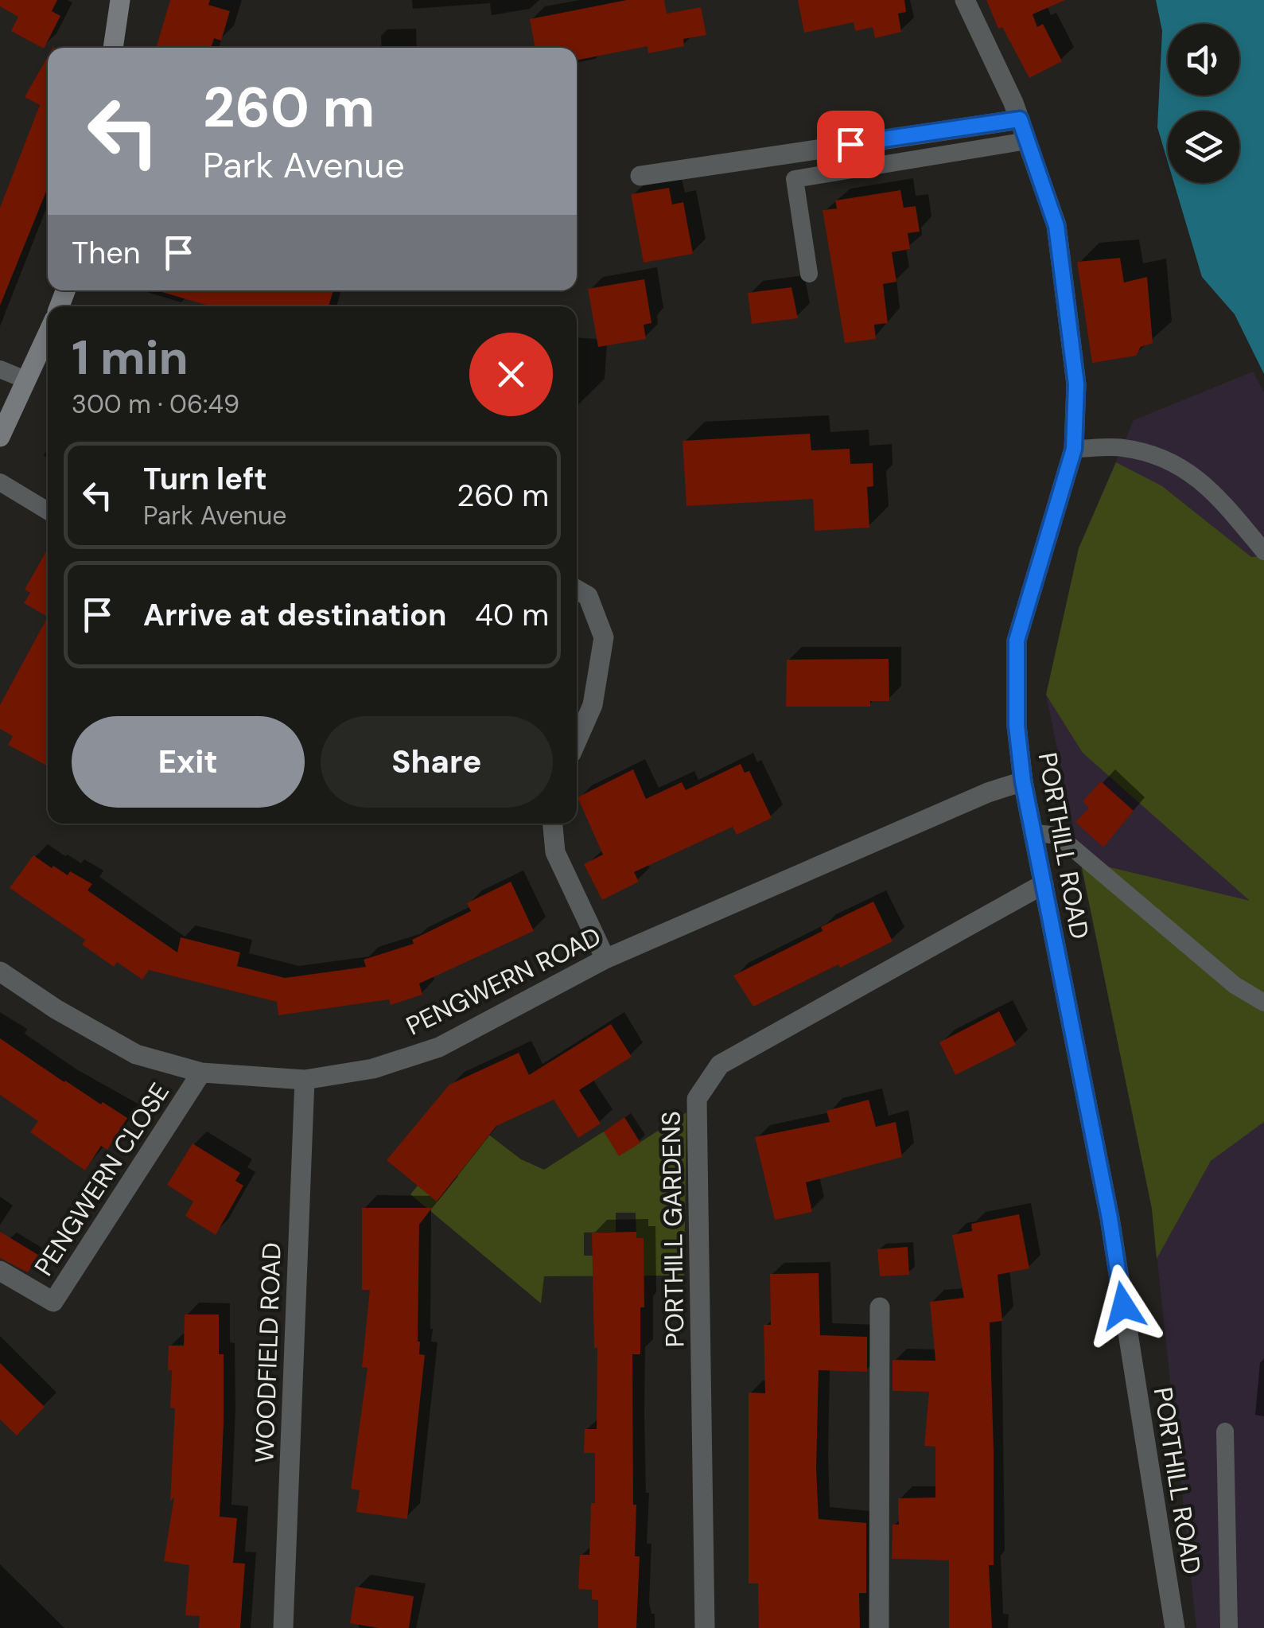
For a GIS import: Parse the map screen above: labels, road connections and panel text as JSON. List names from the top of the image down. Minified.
{"streets":{"street":["PORTHILL ROAD","PENGWERN ROAD","PENGWERN CLOSE","PORTHILL GARDENS","WOODFIELD ROAD"]},"crossings":[["PORTHILL ROAD","PENGWERN ROAD"],["PORTHILL ROAD","PORTHILL GARDENS"],["PENGWERN ROAD","PENGWERN CLOSE"],["PENGWERN ROAD","WOODFIELD ROAD"]],"page":{"turn":["260 m","Park Avenue"],"then":"Then","heading":["1 min","300 m · 06:49"],"list":[{"name":"Turn left","note":"Park Avenue","value":"260 m"},{"name":"Arrive at destination","value":"40 m"}],"buttons":["Exit","Share"]}}
